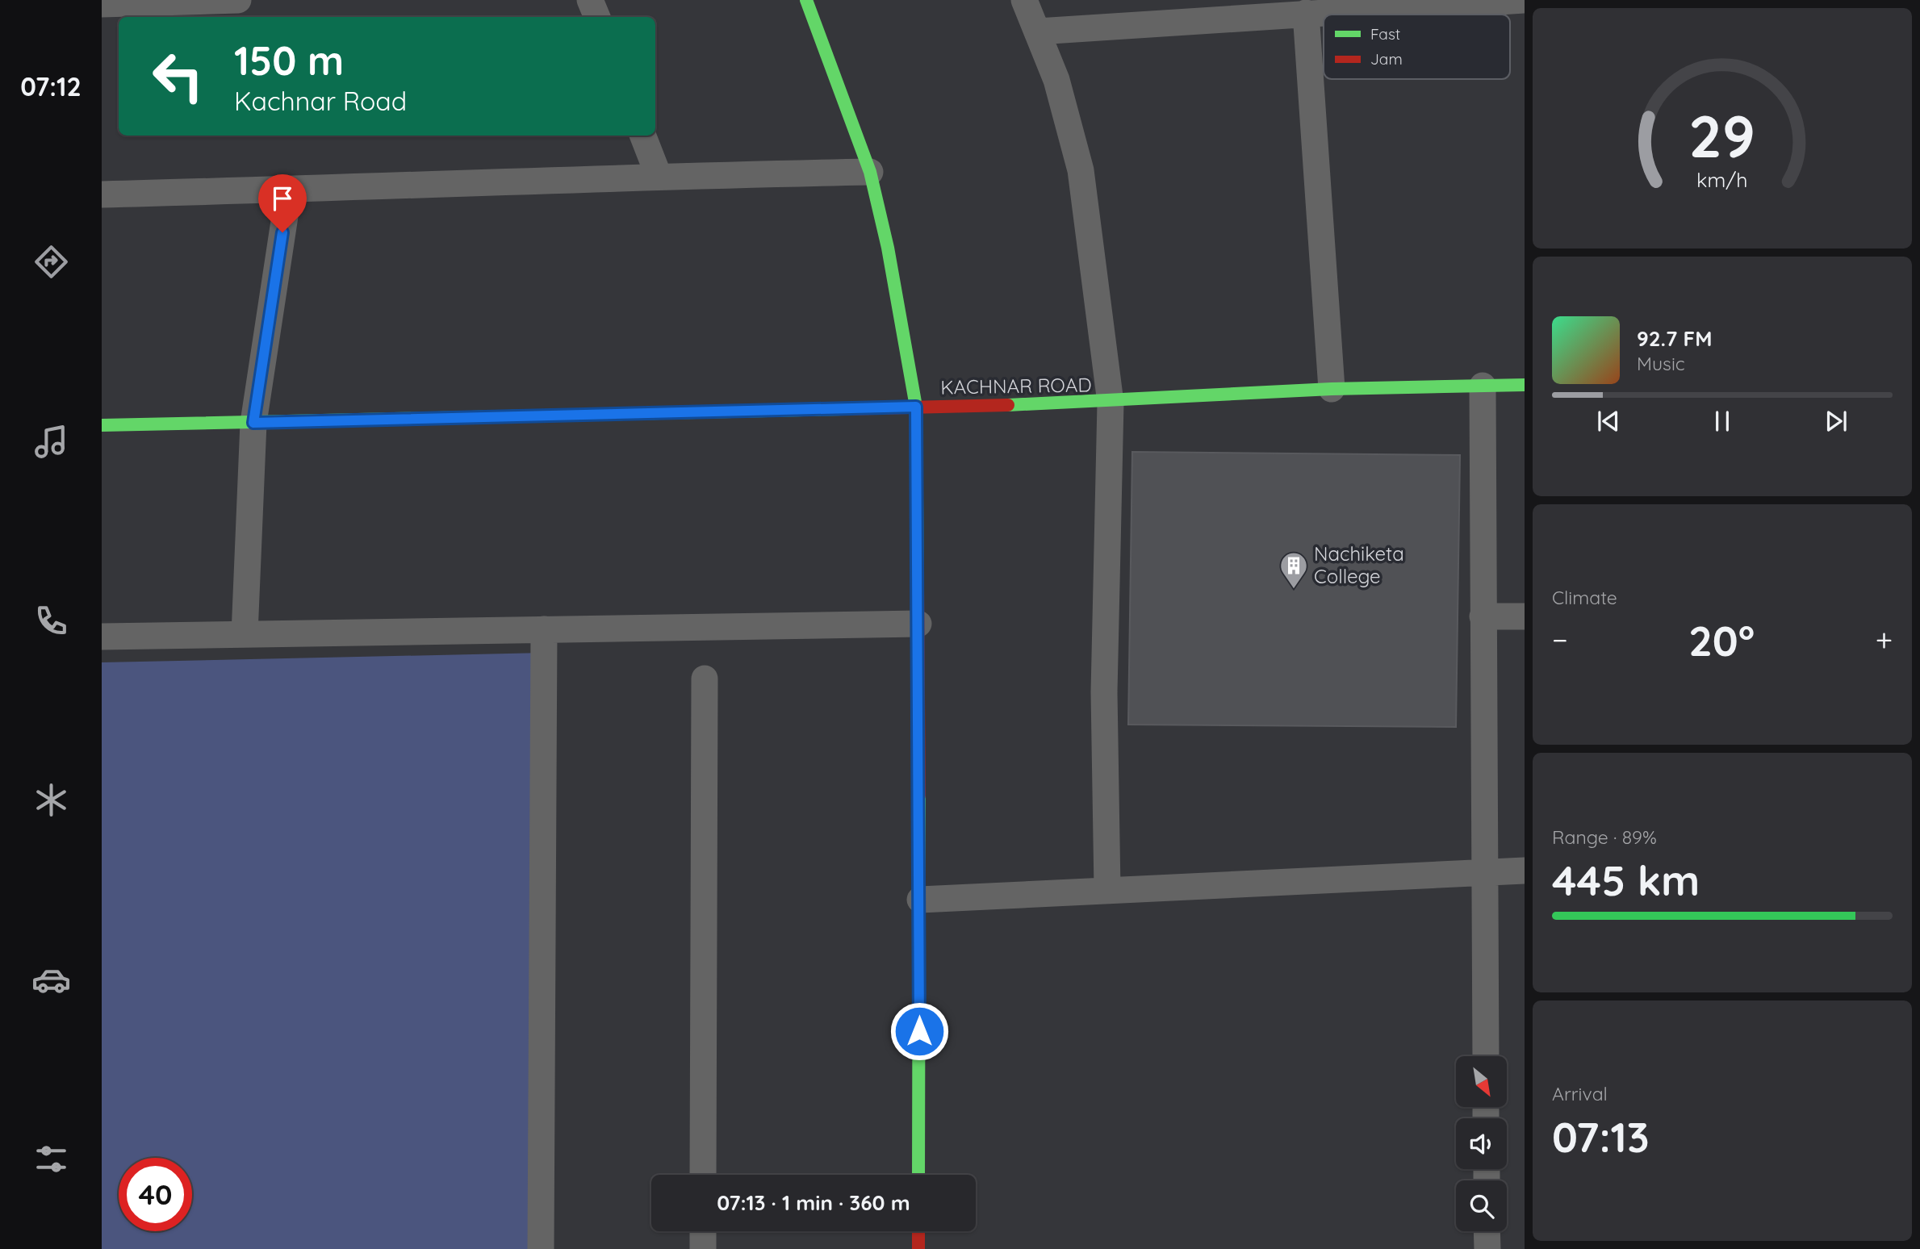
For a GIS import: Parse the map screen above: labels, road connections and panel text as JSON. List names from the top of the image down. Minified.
{"streets":{"street":["KACHNAR ROAD"]},"places":{"building":["Nachiketa College"]},"legend":["Fast","Jam"],"north":"bottom right","page":{"tabs":"07:12","turn":["150 m","Kachnar Road"],"song":["92.7 FM","Music"],"tile":["Climate",["Range · 89%","445 km"],["Arrival","07:13"]],"heat":["−","20°","+"],"limit":"40","trip":"07:13 · 1 min · 360 m","gauge":["29","km/h"]}}
